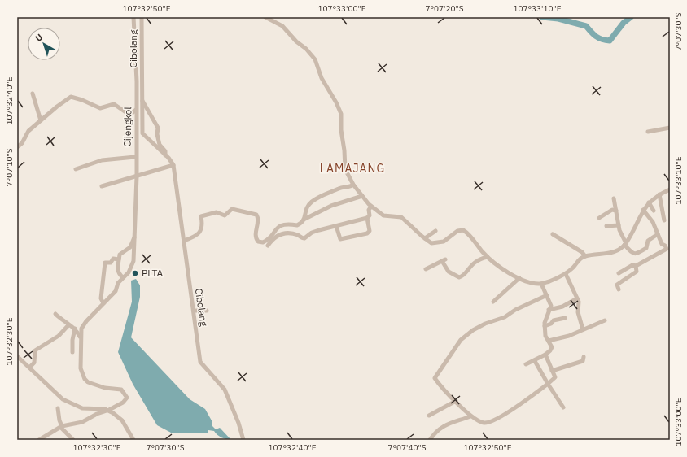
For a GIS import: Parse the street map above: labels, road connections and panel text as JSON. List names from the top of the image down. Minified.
{"streets":{"street":["Cibolang","Cijengkol"]},"districts":["LAMAJANG"],"places":["PLTA"],"north":"top left","coordinates":["107°32'50\"E","107°33'00\"E","7°07'20\"S","107°33'10\"E","7°07'30\"S","107°32'40\"E","7°07'10\"S","107°32'30\"E","7°07'40\"S"]}
